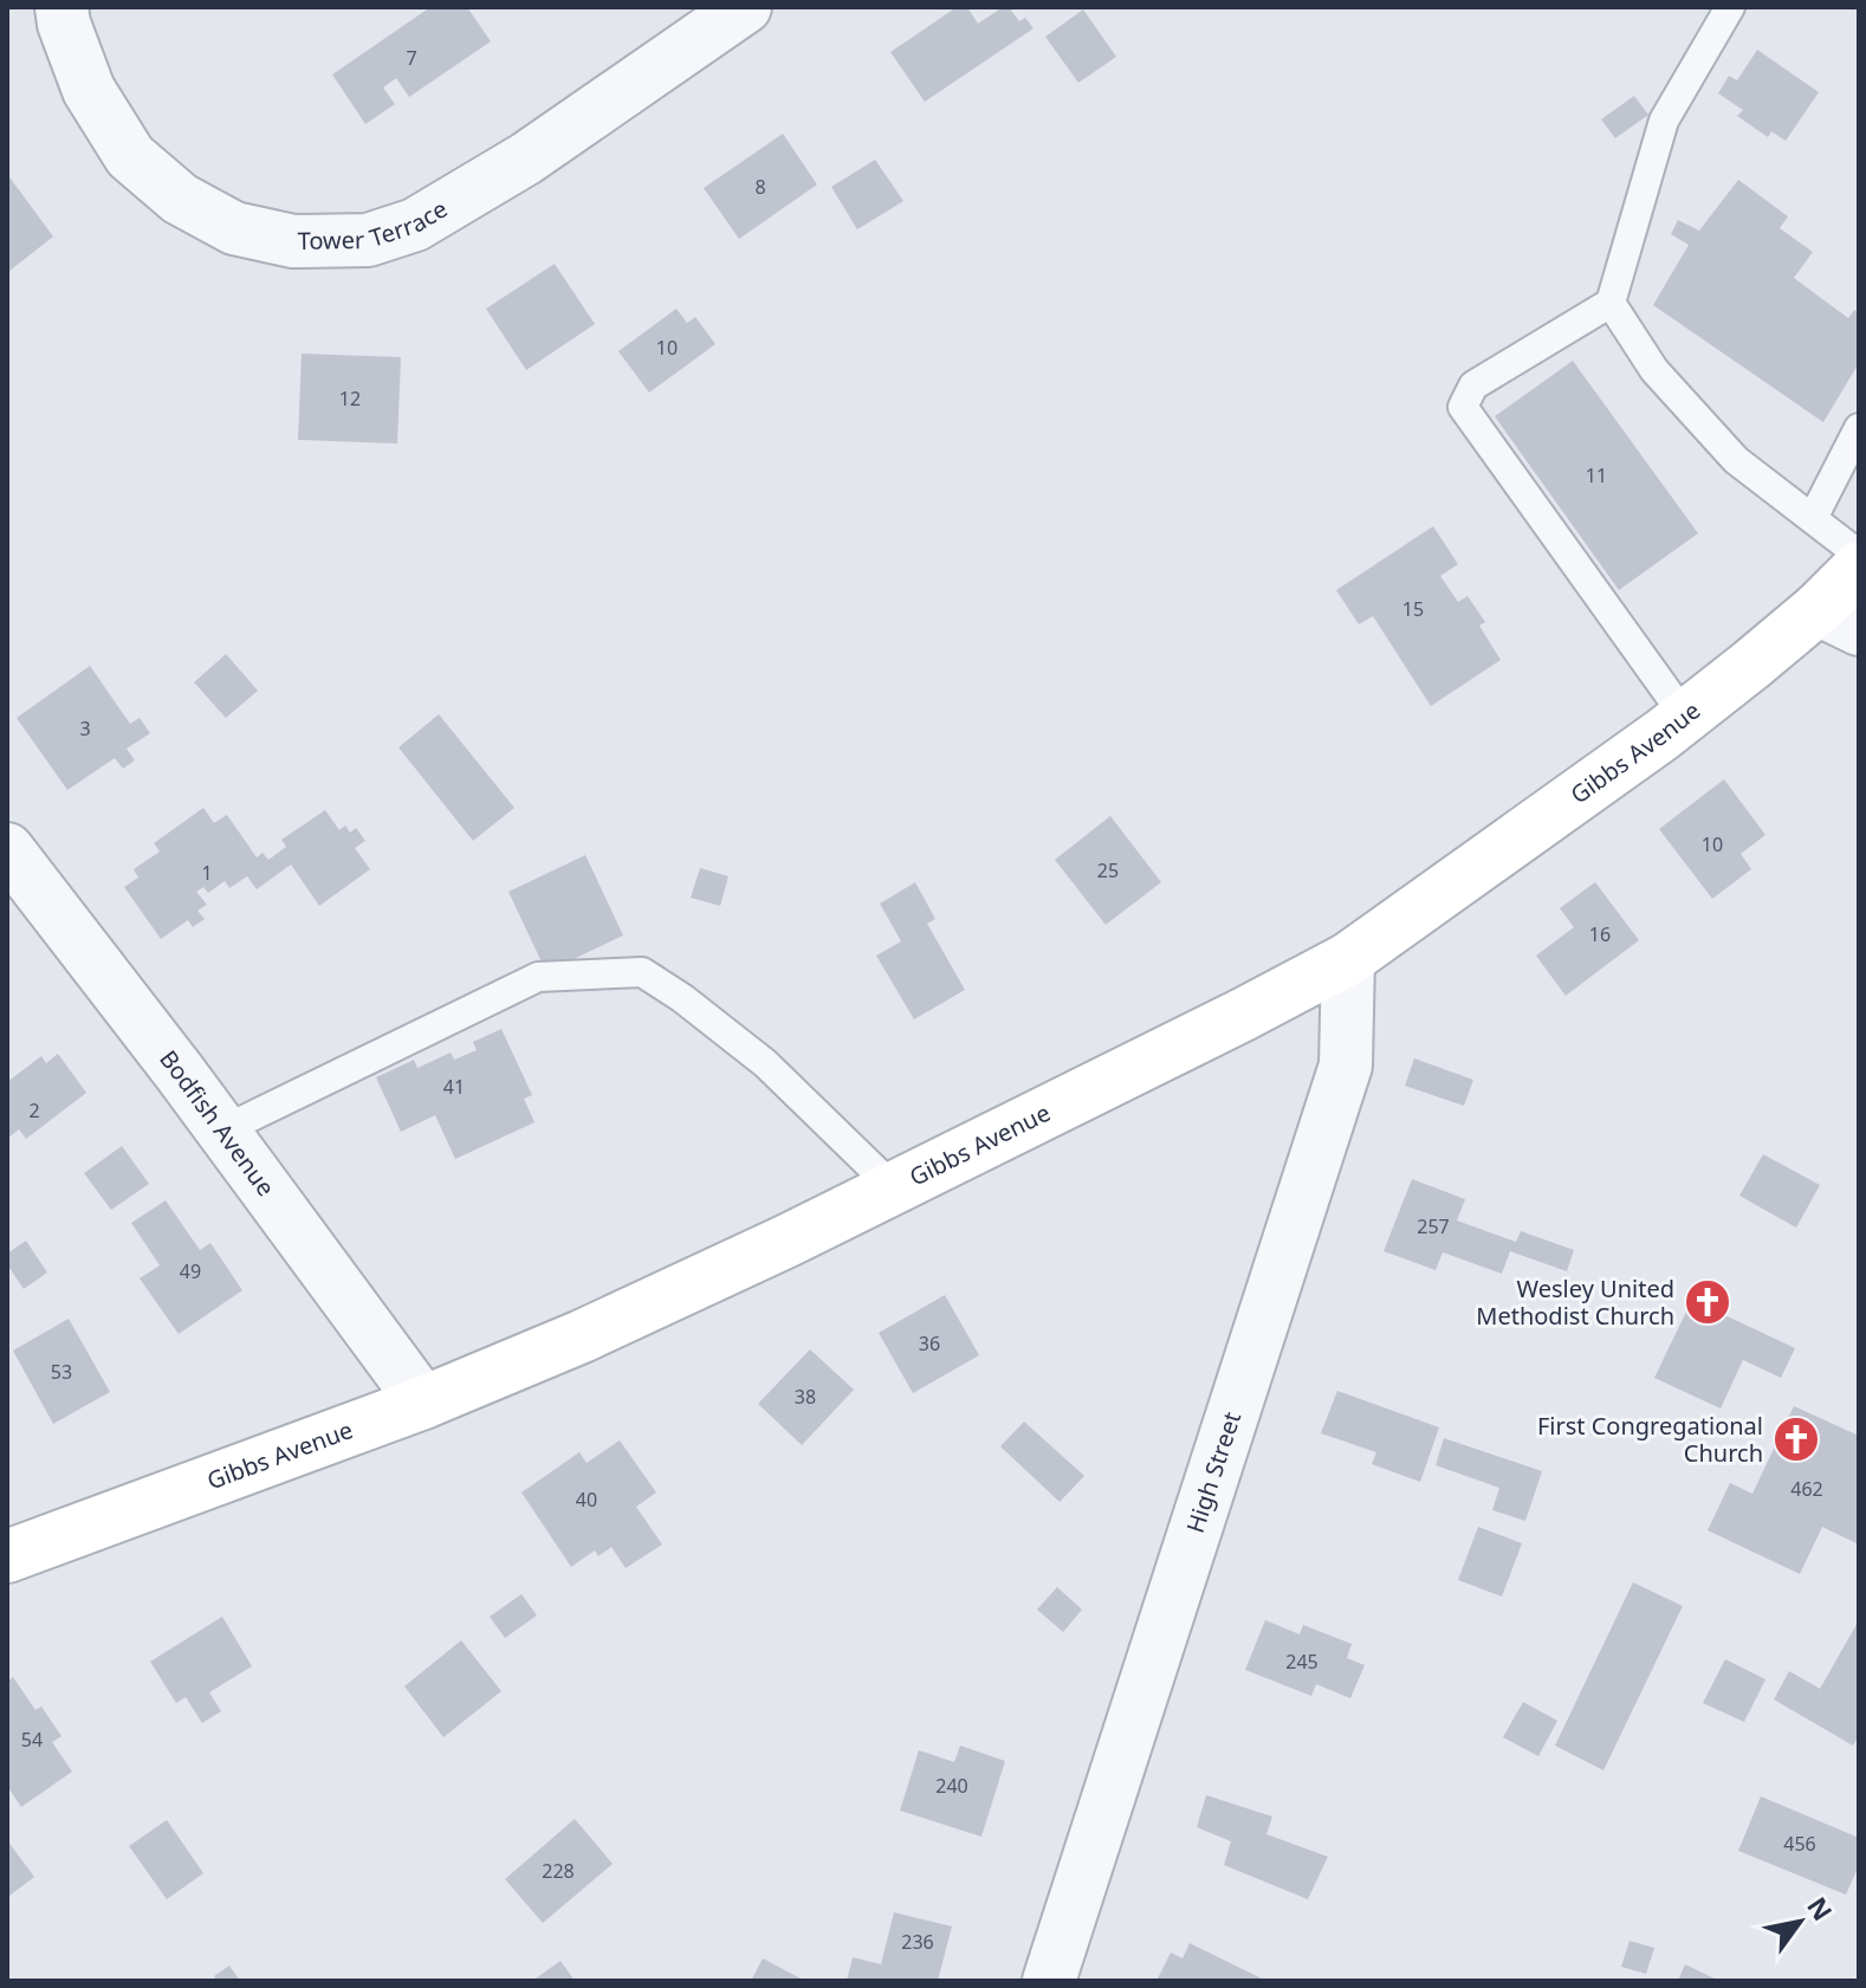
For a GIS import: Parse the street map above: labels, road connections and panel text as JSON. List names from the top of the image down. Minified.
{"streets":{"main road":["Gibbs Avenue"],"street":["Tower Terrace","Bodfish Avenue","High Street"]},"crossings":[["Gibbs Avenue","Bodfish Avenue"],["Gibbs Avenue","High Street"]],"places":{"church":["Wesley United Methodist Church","First Congregational Church"]},"house_numbers":["7","8","10","12","11","15","3","10","25","1","16","41","2","257","49","36","53","38","462","40","245","54","240","456","228","236"],"north":"top right"}
